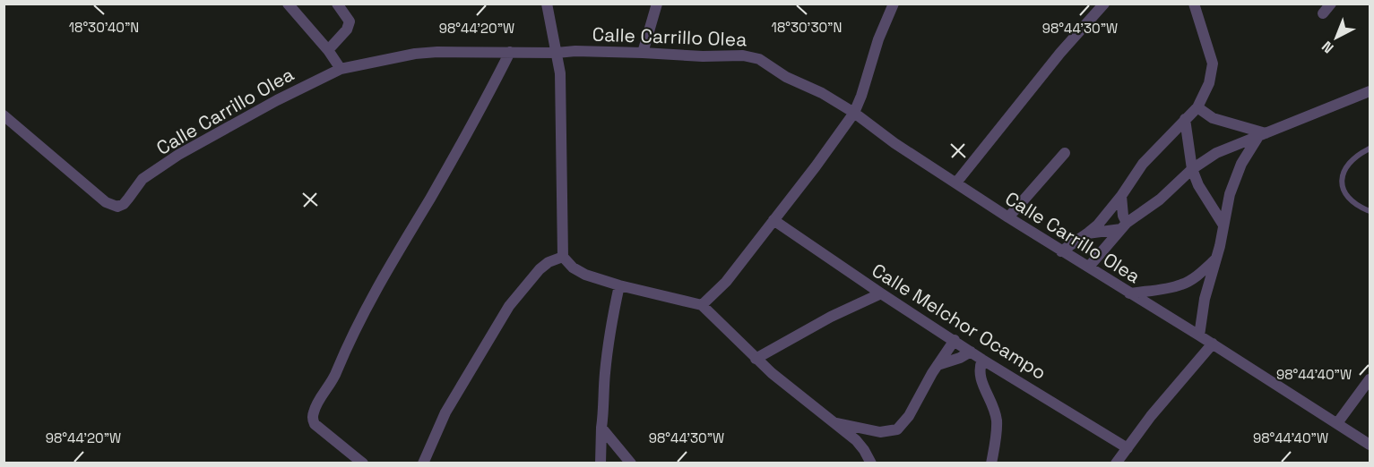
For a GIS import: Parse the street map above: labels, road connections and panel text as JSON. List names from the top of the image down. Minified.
{"streets":{"street":["Calle Carrillo Olea","Calle Melchor Ocampo"]},"north":"bottom left","coordinates":["18°30'40\"N","18°30'30\"N","98°44'20\"W","98°44'30\"W","98°44'40\"W"]}
